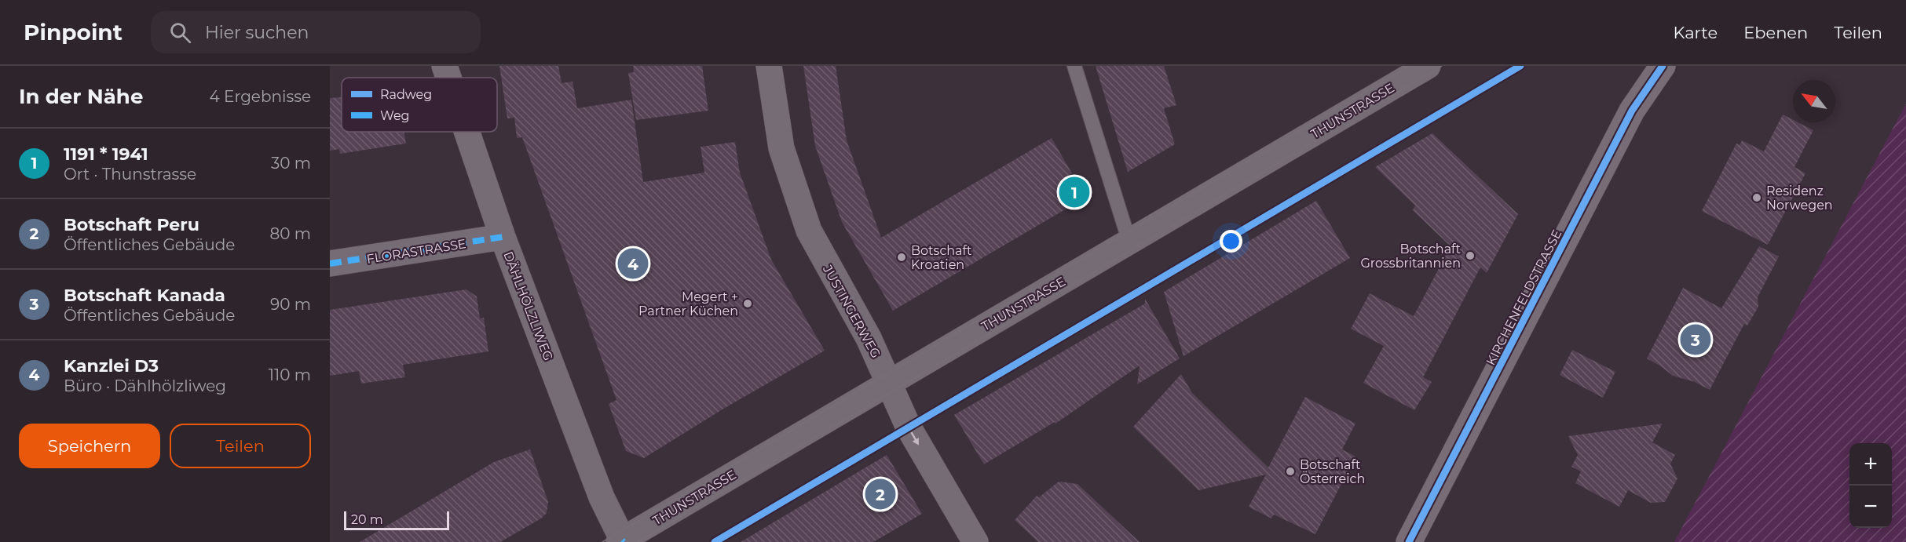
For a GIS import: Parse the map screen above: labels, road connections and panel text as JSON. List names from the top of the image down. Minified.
{"streets":{"main road":["KIRCHENFELDSTRASSE"],"street":["THUNSTRASSE","FLORASTRASSE","DÄHLHÖLZLIWEG","JUSTINGERWEG"]},"crossings":[["THUNSTRASSE","DÄHLHÖLZLIWEG"],["THUNSTRASSE","JUSTINGERWEG"],["FLORASTRASSE","DÄHLHÖLZLIWEG"]],"places":["Residenz Norwegen","Botschaft Grossbritannien","Botschaft Kroatien","Megert + Partner Küchen","Botschaft Österreich"],"legend":["Radweg","Weg"],"scale_bar":"20 m","north":"top left","page":{"header":"Pinpoint","search":"Hier suchen","nav":["Karte","Ebenen","Teilen"],"heading":["In der Nähe","4 Ergebnisse"],"list":[{"mark":"1","name":"1191 * 1941","note":"Ort · Thunstrasse","value":"30 m"},{"mark":"2","name":"Botschaft Peru","note":"Öffentliches Gebäude","value":"80 m"},{"mark":"3","name":"Botschaft Kanada","note":"Öffentliches Gebäude","value":"90 m"},{"mark":"4","name":"Kanzlei D3","note":"Büro · Dählhölzliweg","value":"110 m"}],"pins":["1","4","3","2"],"buttons":["Speichern","Teilen"],"map_buttons":["+","−"],"scale":"20 m"}}
